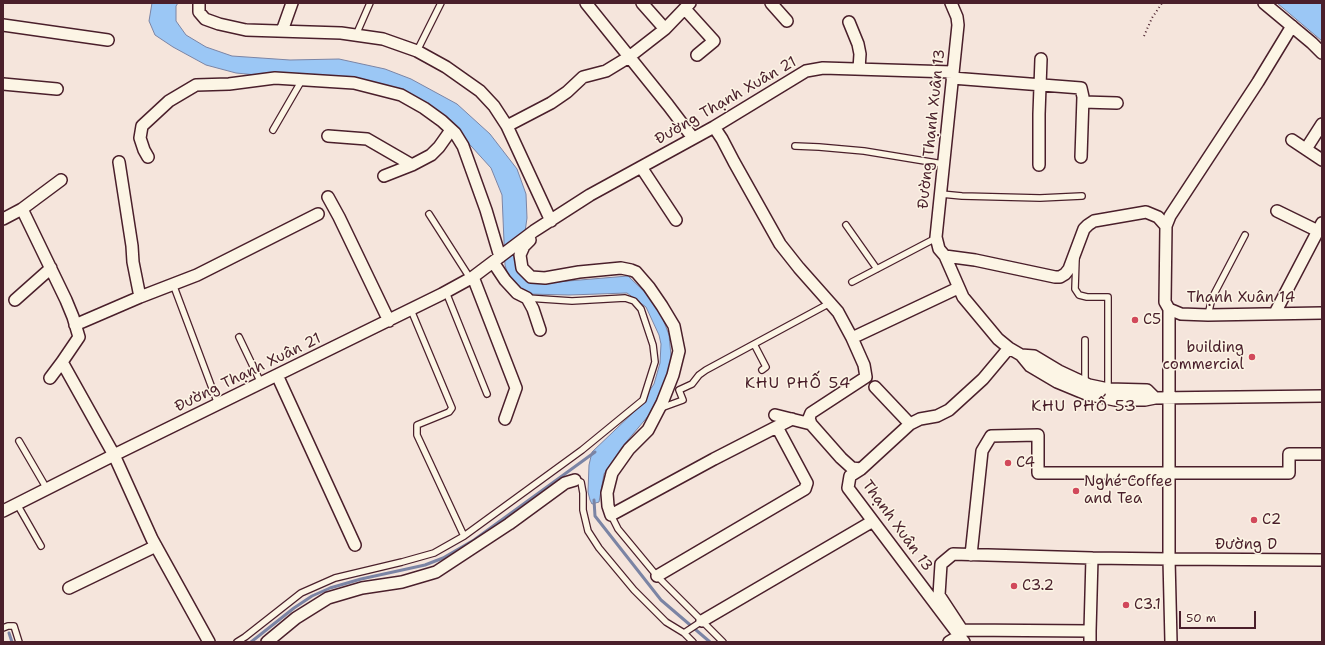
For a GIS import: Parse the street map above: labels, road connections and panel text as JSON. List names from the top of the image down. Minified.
{"streets":{"street":["Đường Thạnh Xuân 21","Đường Thạnh Xuân 13","Thạnh Xuân 14","Thạnh Xuân 13","Đường D"]},"crossings":[["Đường Thạnh Xuân 21","Đường Thạnh Xuân 13"]],"districts":["KHU PHỐ 54","KHU PHỐ 53"],"places":["C5","building commercial","C4","Nghé Coffee and Tea","С2","C3.2","С3.1"],"scale_bar":"50 m"}
